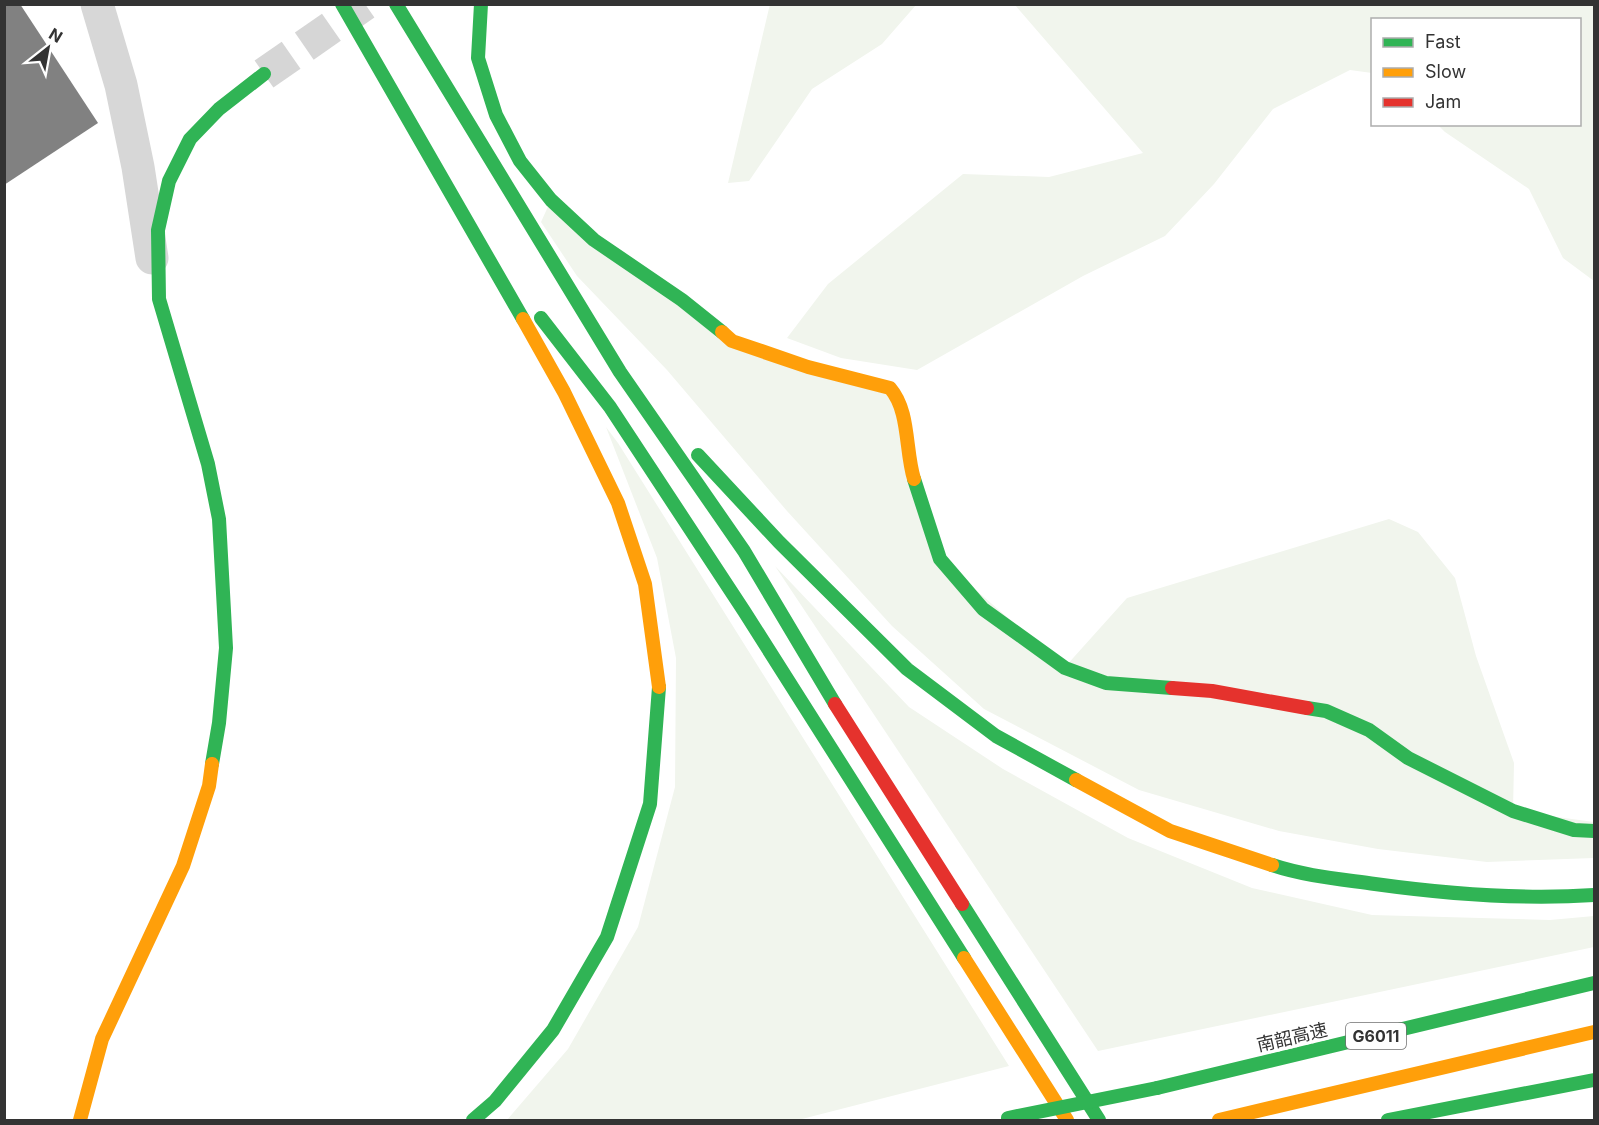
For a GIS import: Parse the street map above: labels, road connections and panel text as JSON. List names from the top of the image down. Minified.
{"streets":{"main road":["G6011","南韶高速"]},"legend":["Fast","Slow","Jam"],"north":"top right"}
